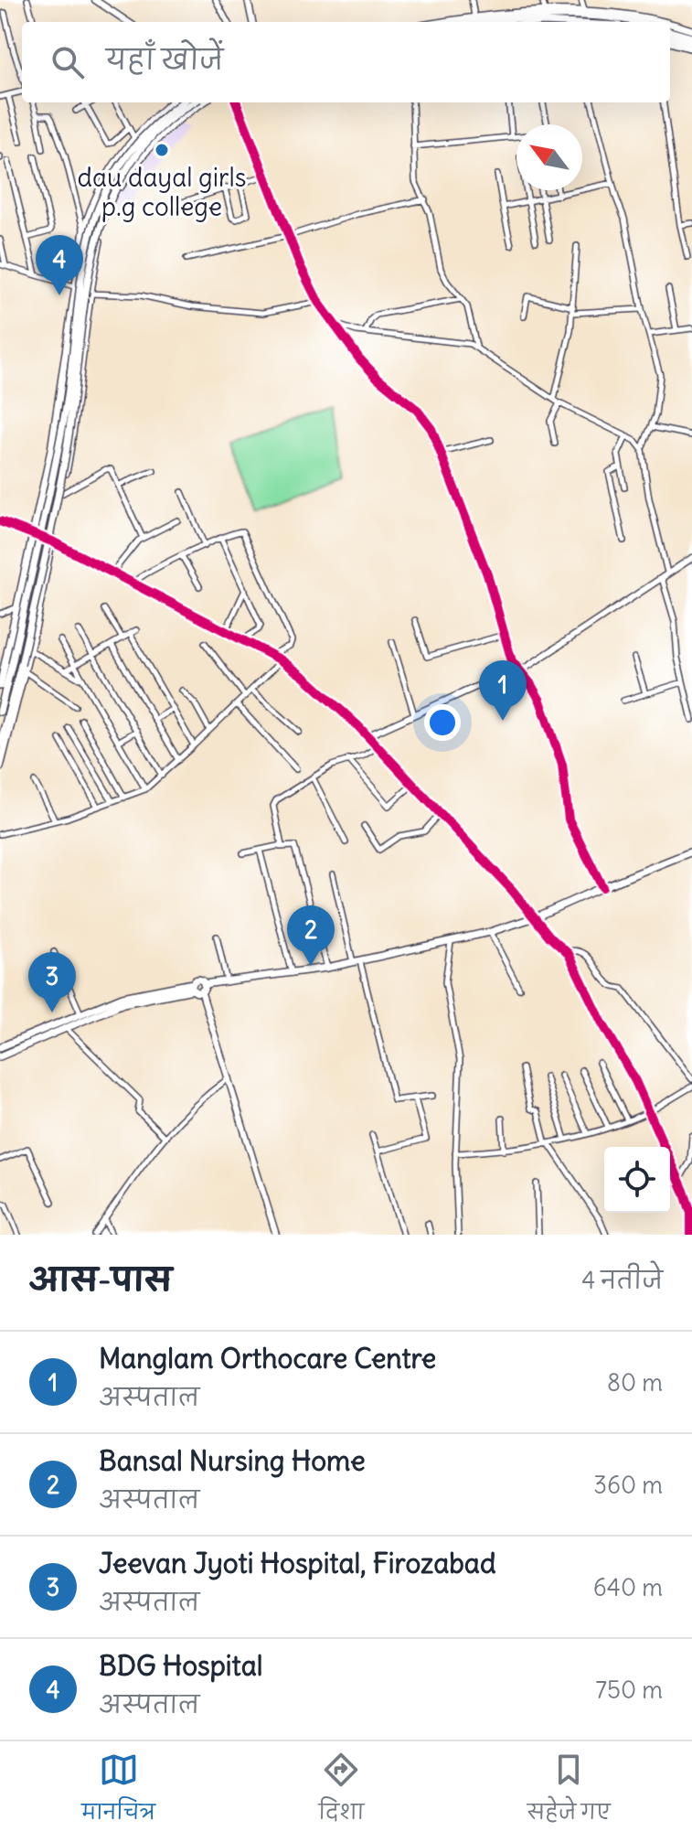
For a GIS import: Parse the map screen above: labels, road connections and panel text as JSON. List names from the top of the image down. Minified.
{"places":["dau dayal girls p.g college"],"north":"top left","page":{"search":"यहाँ खोजें","pins":["4","1","2","3"],"heading":["आस-पास","4 नतीजे"],"list":[{"mark":"1","name":"Manglam Orthocare Centre","note":"अस्पताल","value":"80 m"},{"mark":"2","name":"Bansal Nursing Home","note":"अस्पताल","value":"360 m"},{"mark":"3","name":"Jeevan Jyoti Hospital, Firozabad","note":"अस्पताल","value":"640 m"},{"mark":"4","name":"BDG Hospital","note":"अस्पताल","value":"750 m"}],"nav":["मानचित्र","दिशा","सहेजे गए"]}}
